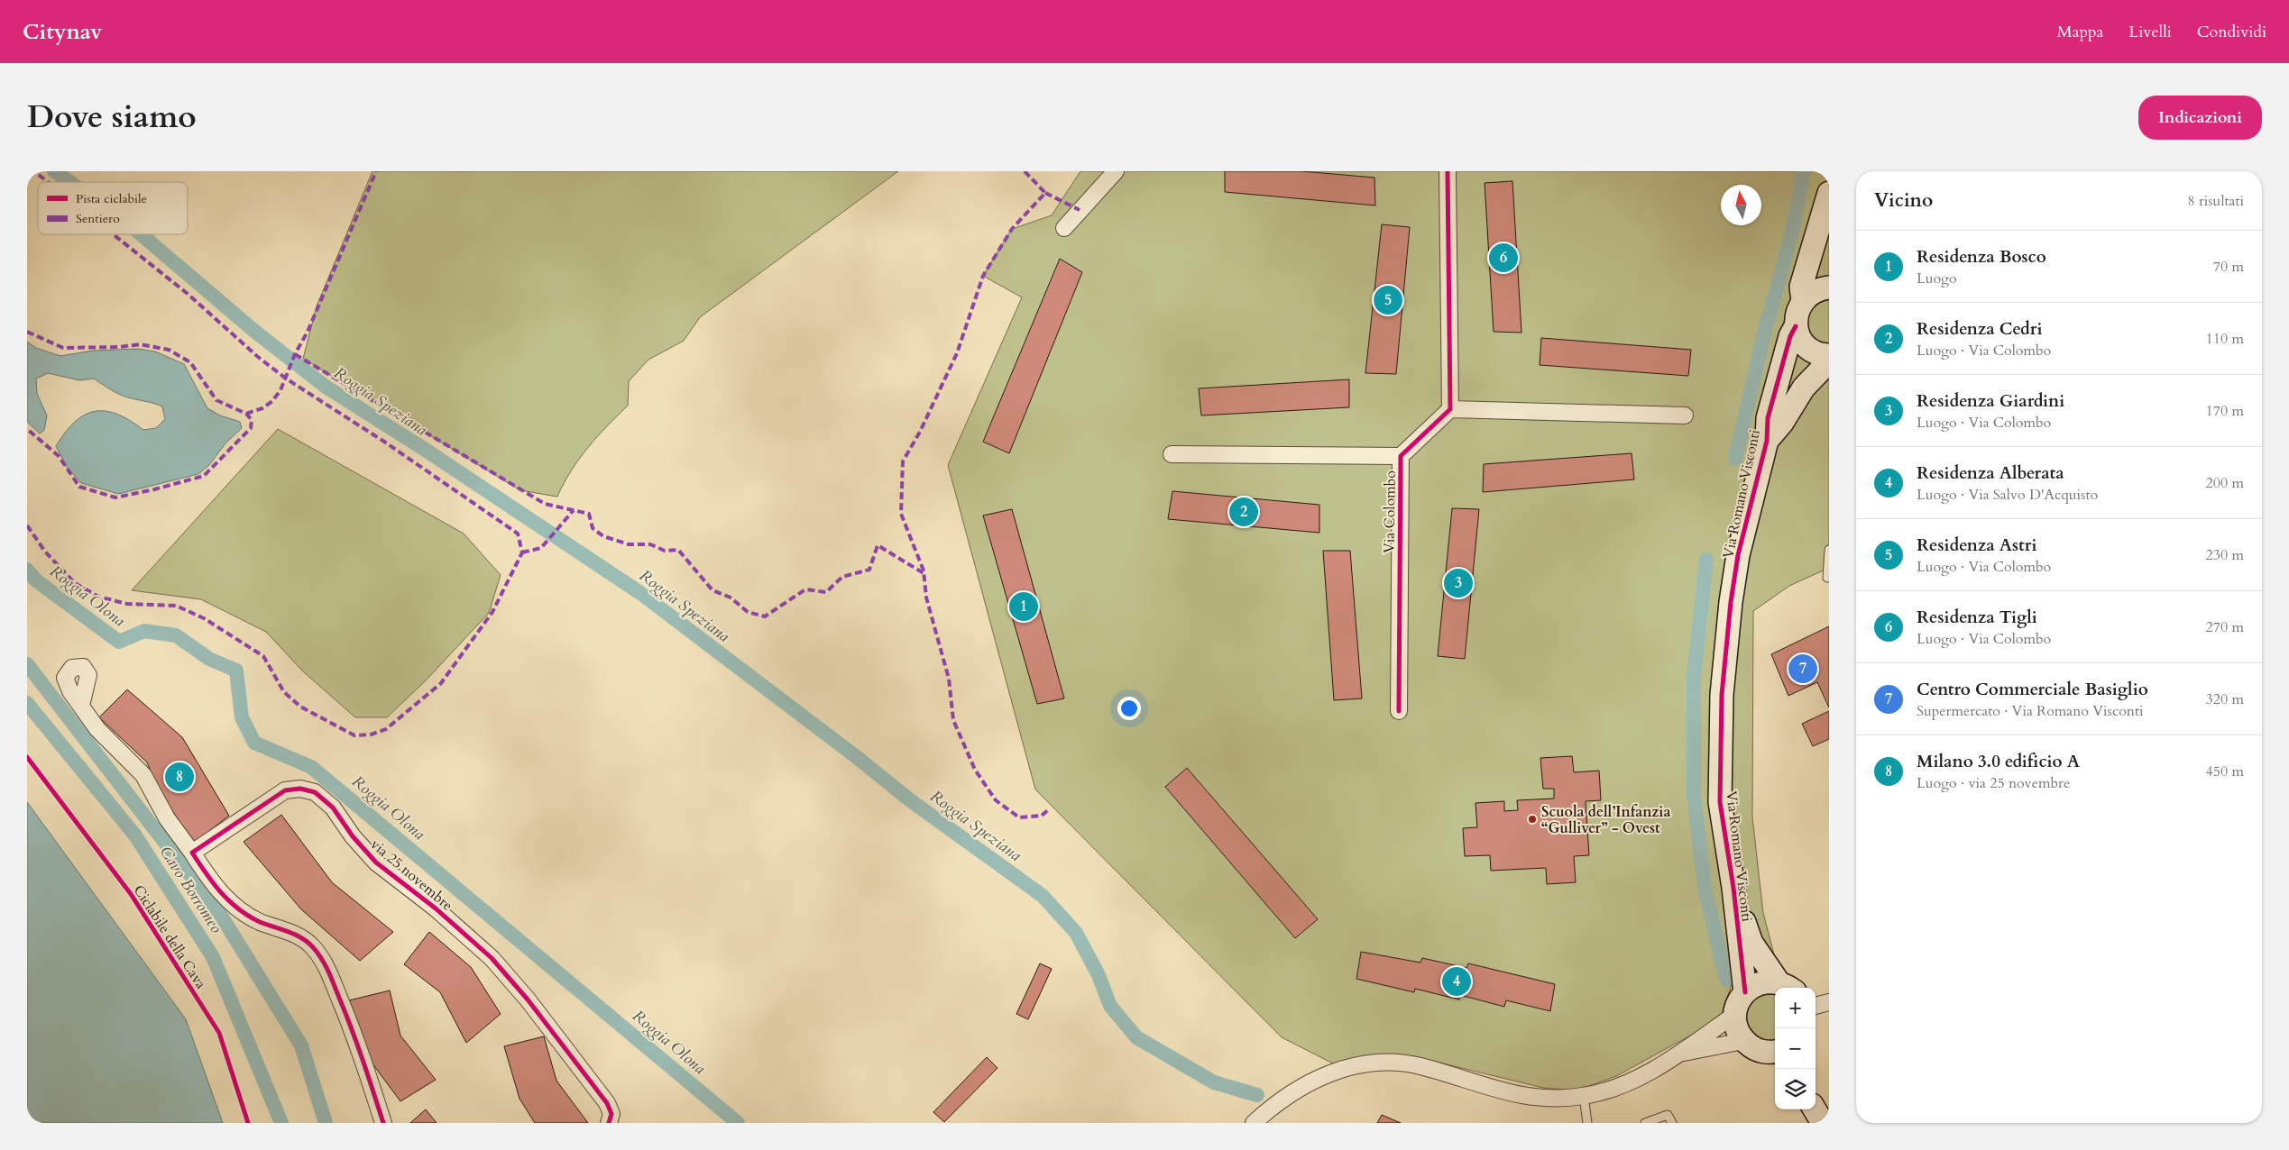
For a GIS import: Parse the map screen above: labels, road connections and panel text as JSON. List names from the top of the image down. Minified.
{"streets":{"street":["Via Romano Visconti","Via Colombo","via 25 novembre"],"cycle path":["Ciclabile della Cava"]},"water":["Roggia Speziana","Roggia Olona","Cavo Borromeo"],"places":["Scuola dell’Infanzia “Gulliver” - Ovest"],"legend":["Pista ciclabile","Sentiero"],"north":"top","page":{"header":"Citynav","nav":["Mappa","Livelli","Condividi"],"title":"Dove siamo","buttons":"Indicazioni","heading":["Vicino","8 risultati"],"list":[{"mark":"1","name":"Residenza Bosco","note":"Luogo","value":"70 m"},{"mark":"2","name":"Residenza Cedri","note":"Luogo · Via Colombo","value":"110 m"},{"mark":"3","name":"Residenza Giardini","note":"Luogo · Via Colombo","value":"170 m"},{"mark":"4","name":"Residenza Alberata","note":"Luogo · Via Salvo D'Acquisto","value":"200 m"},{"mark":"5","name":"Residenza Astri","note":"Luogo · Via Colombo","value":"230 m"},{"mark":"6","name":"Residenza Tigli","note":"Luogo · Via Colombo","value":"270 m"},{"mark":"7","name":"Centro Commerciale Basiglio","note":"Supermercato · Via Romano Visconti","value":"320 m"},{"mark":"8","name":"Milano 3.0 edificio A","note":"Luogo · via 25 novembre","value":"450 m"}],"pins":["6","5","2","3","1","7","8","4"],"map_buttons":["+","−"]}}
